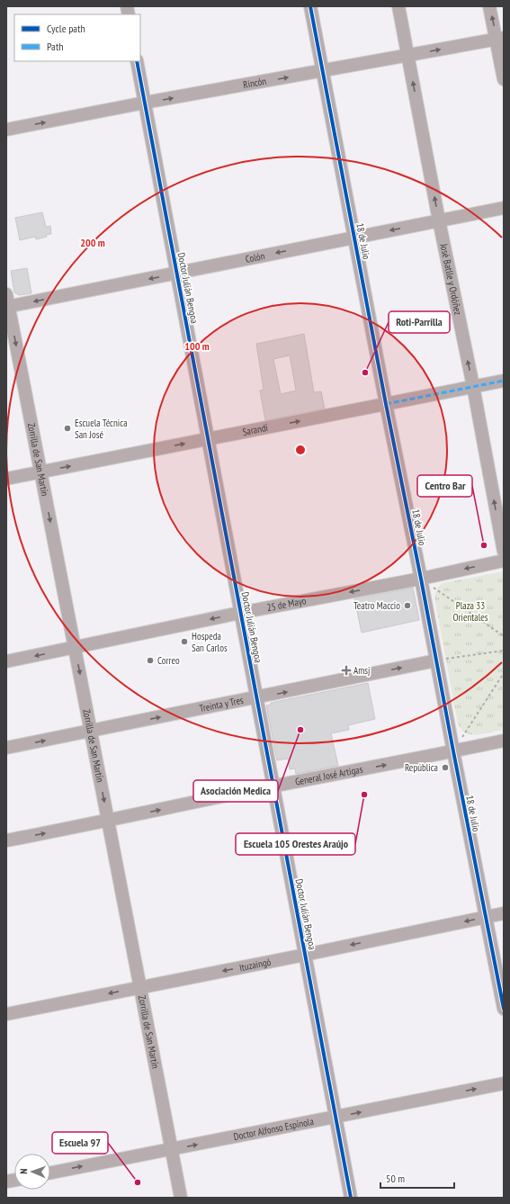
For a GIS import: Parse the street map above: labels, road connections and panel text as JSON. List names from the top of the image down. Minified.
{"streets":{"street":["Rincón","18 de Julio","Colón","José Batlle y Ordóñez","Doctor Julián Bengoa","Sarandí","Zorrilla de San Martín","25 de Mayo","Treinta y Tres","General José Artigas","Ituzaingó","Doctor Alfonso Espínola"]},"crossings":[["Rincón","18 de Julio"],["Rincón","José Batlle y Ordóñez"],["Rincón","Doctor Julián Bengoa"],["18 de Julio","Colón"],["18 de Julio","Sarandí"],["18 de Julio","25 de Mayo"],["18 de Julio","Treinta y Tres"],["18 de Julio","General José Artigas"],["18 de Julio","Ituzaingó"],["Colón","José Batlle y Ordóñez"],["Colón","Doctor Julián Bengoa"],["Colón","Zorrilla de San Martín"],["José Batlle y Ordóñez","Sarandí"],["Doctor Julián Bengoa","Sarandí"],["Doctor Julián Bengoa","25 de Mayo"],["Doctor Julián Bengoa","Treinta y Tres"],["Doctor Julián Bengoa","General José Artigas"],["Doctor Julián Bengoa","Ituzaingó"],["Doctor Julián Bengoa","Doctor Alfonso Espínola"],["Sarandí","Zorrilla de San Martín"],["Zorrilla de San Martín","25 de Mayo"],["Zorrilla de San Martín","Treinta y Tres"],["Zorrilla de San Martín","General José Artigas"],["Zorrilla de San Martín","Ituzaingó"],["Zorrilla de San Martín","Doctor Alfonso Espínola"]],"one_way":["Rincón","Colón","José Batlle y Ordóñez","Sarandí","Zorrilla de San Martín","25 de Mayo","Treinta y Tres","General José Artigas","Ituzaingó","Doctor Alfonso Espínola"],"parks":["Plaza 33 Orientales"],"places":{"other":["Roti-Parrilla","Escuela Técnica San José","Centro Bar","Teatro Maccio","Hospeda San Carlos","Correo","Asociación Medica","República","Escuela 105 Orestes Araújo","Escuela 97"],"health":["Amsj"]},"legend":["Cycle path","Path"],"scale_bar":"50 m","north":"left","rings":["200 m","100 m"]}
